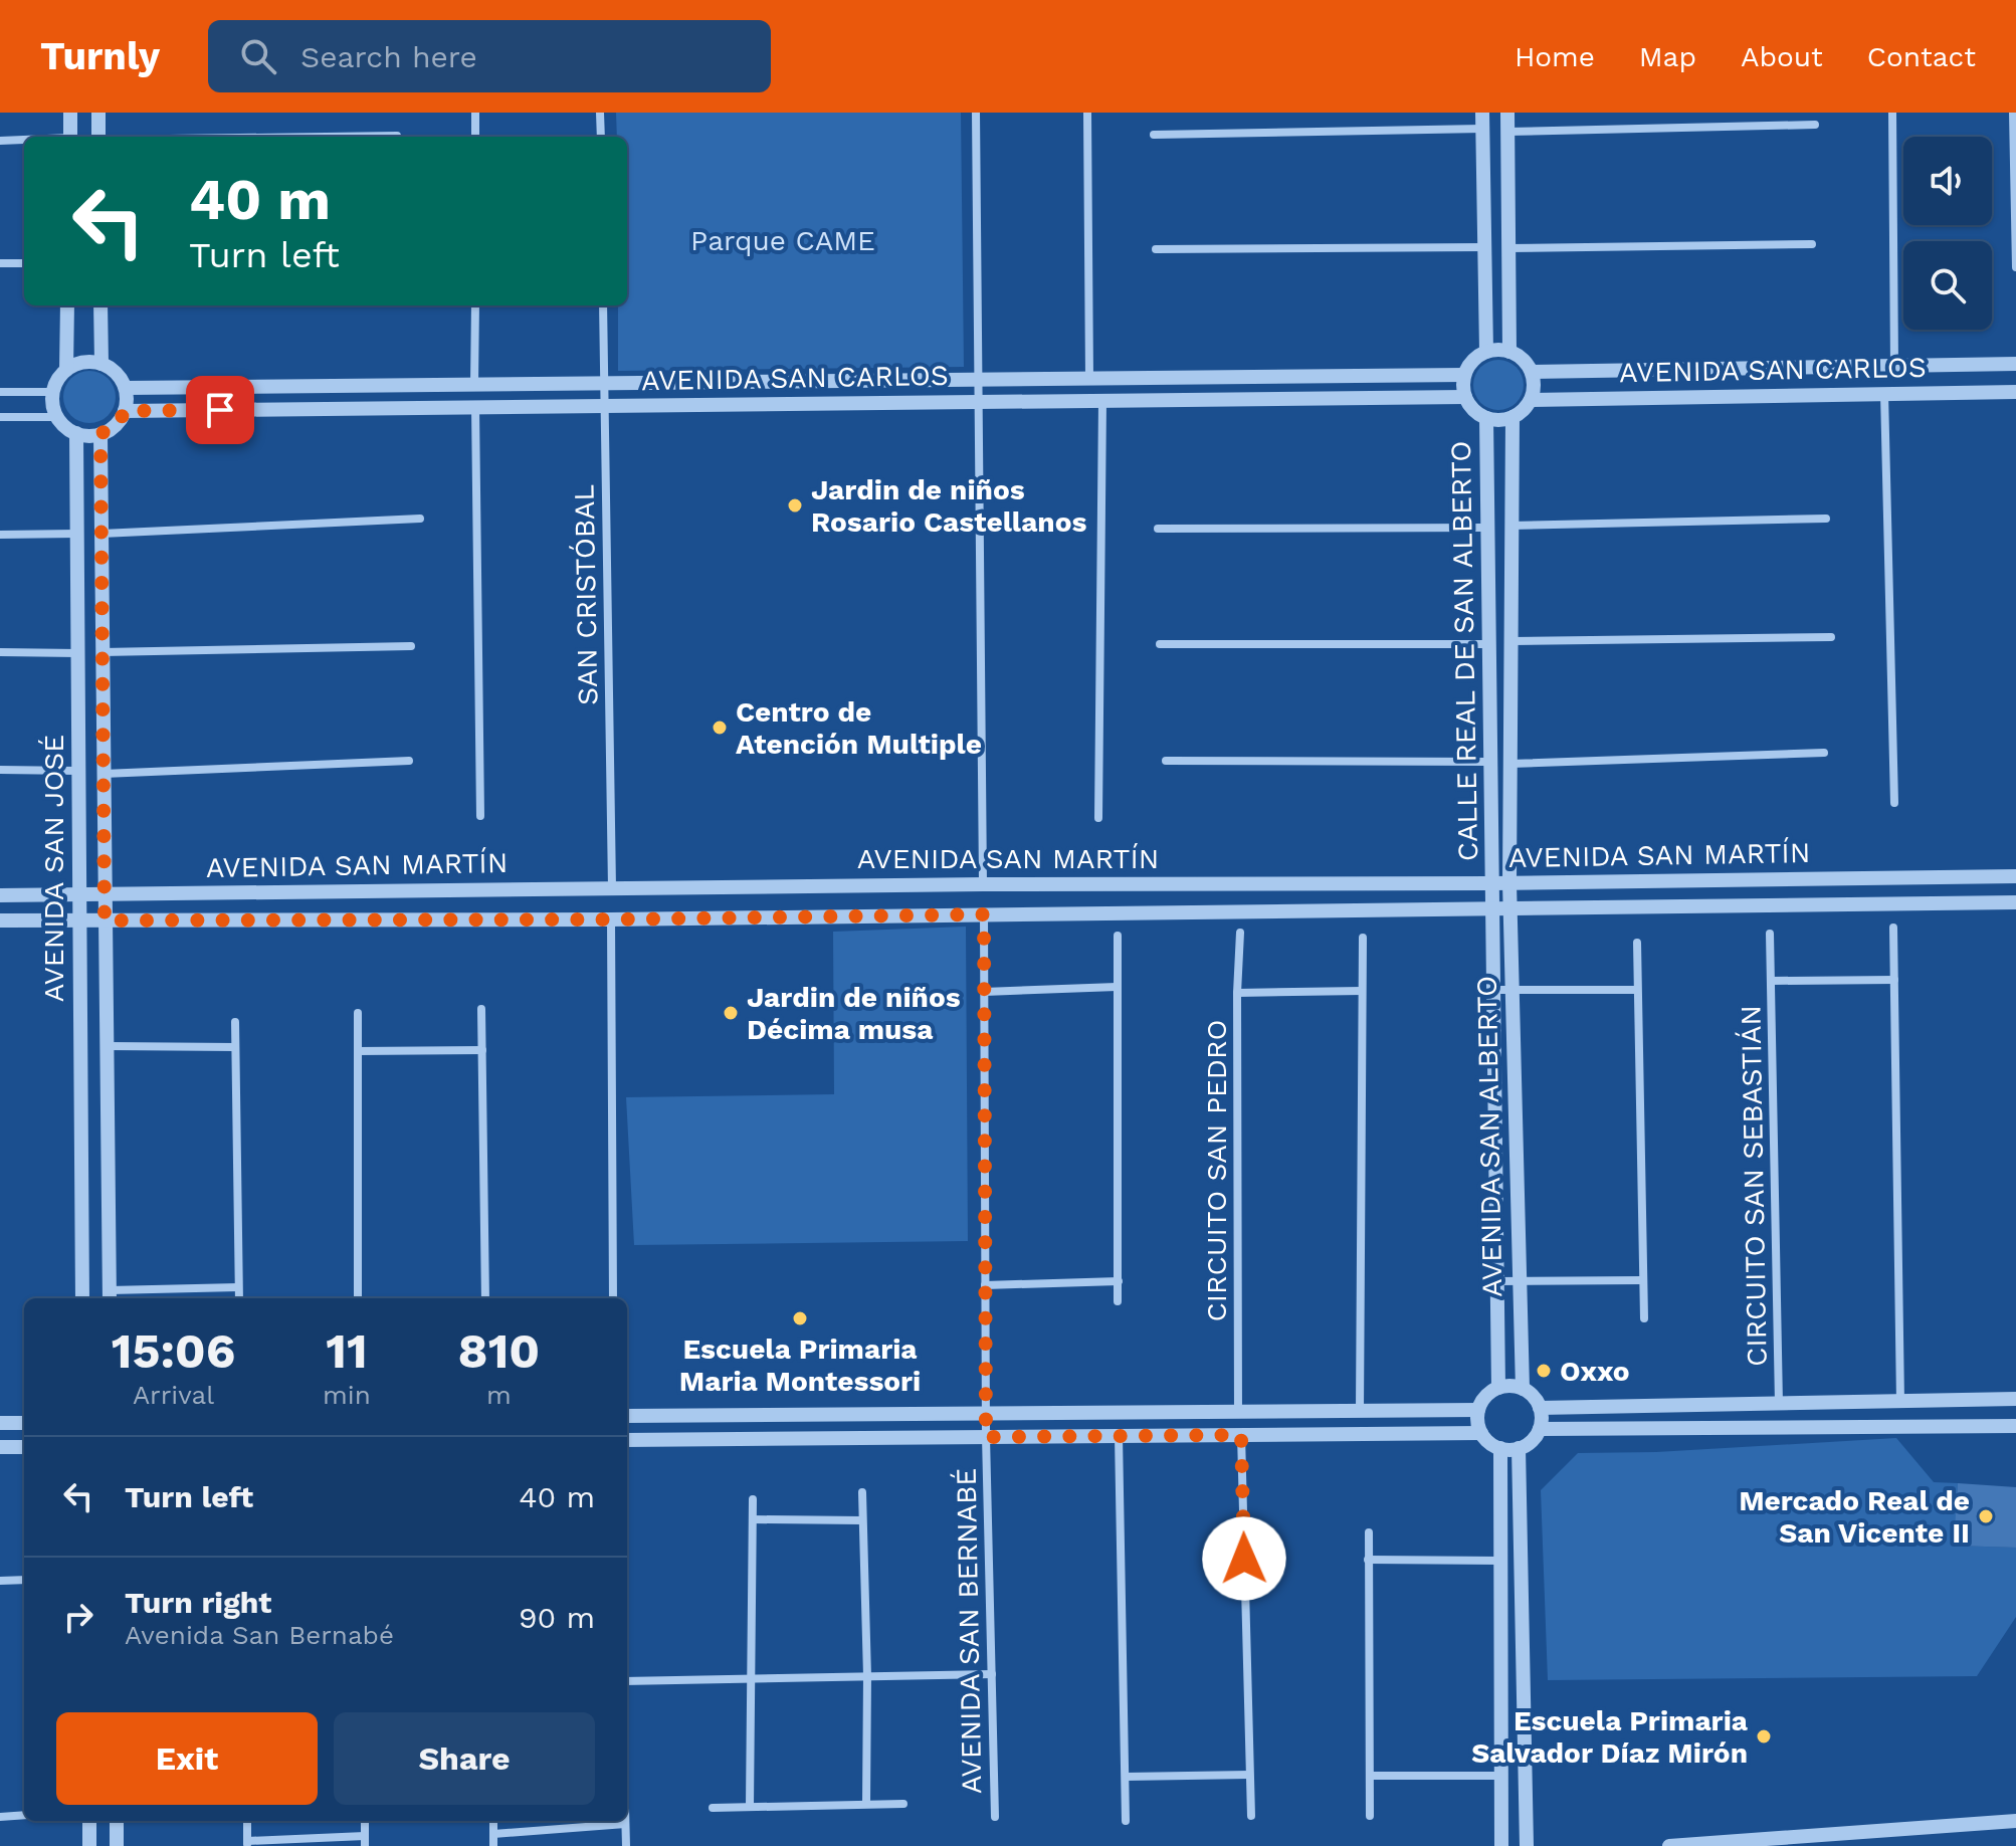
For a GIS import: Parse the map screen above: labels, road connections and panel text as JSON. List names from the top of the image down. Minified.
{"streets":{"street":["AVENIDA SAN CARLOS","SAN CRISTÓBAL","CALLE REAL DE SAN ALBERTO","AVENIDA SAN MARTÍN","AVENIDA SAN JOSÉ","AVENIDA SAN ALBERTO","CIRCUITO SAN PEDRO","CIRCUITO SAN SEBASTIÁN","AVENIDA SAN BERNABÉ"]},"crossings":[["AVENIDA SAN CARLOS","SAN CRISTÓBAL"],["AVENIDA SAN CARLOS","CALLE REAL DE SAN ALBERTO"],["AVENIDA SAN CARLOS","AVENIDA SAN JOSÉ"],["SAN CRISTÓBAL","AVENIDA SAN MARTÍN"],["CALLE REAL DE SAN ALBERTO","AVENIDA SAN MARTÍN"],["CALLE REAL DE SAN ALBERTO","AVENIDA SAN ALBERTO"],["AVENIDA SAN MARTÍN","AVENIDA SAN JOSÉ"],["AVENIDA SAN MARTÍN","AVENIDA SAN ALBERTO"],["AVENIDA SAN MARTÍN","AVENIDA SAN BERNABÉ"]],"parks":["Parque CAME"],"places":["Jardin de niños Rosario Castellanos","Centro de Atención Multiple","Jardin de niños Décima musa","Escuela Primaria Maria Montessori","Oxxo","Mercado Real de San Vicente II","Escuela Primaria Salvador Díaz Mirón"],"page":{"header":"Turnly","search":"Search here","nav":["Home","Map","About","Contact"],"turn":["40 m","Turn left"],"eta":["15:06","Arrival","11","min","810","m"],"list":[{"name":"Turn left","value":"40 m"},{"name":"Turn right","note":"Avenida San Bernabé","value":"90 m"}],"buttons":["Exit","Share"]}}
